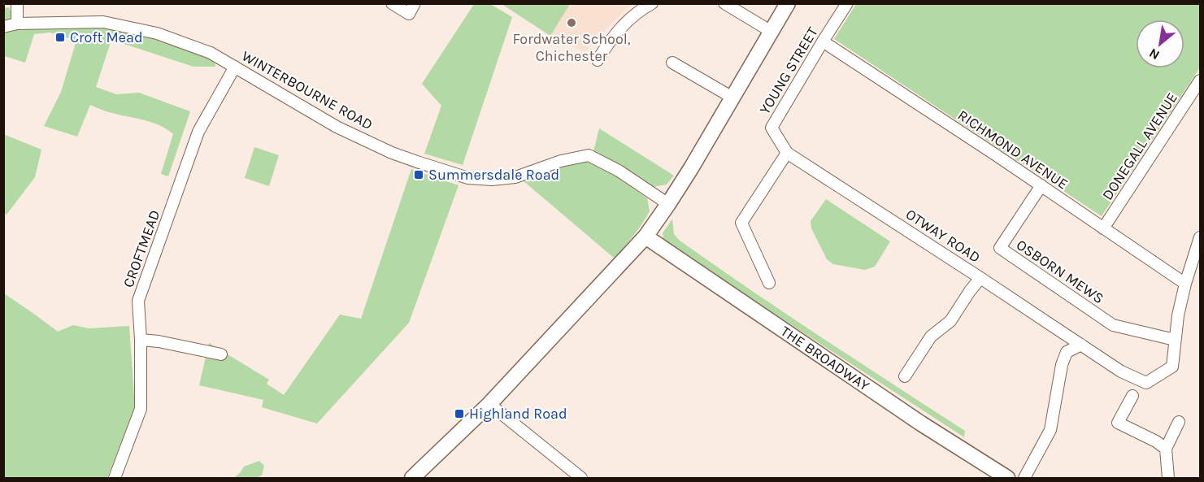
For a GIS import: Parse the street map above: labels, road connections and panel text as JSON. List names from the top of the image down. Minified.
{"streets":{"street":["YOUNG STREET","WINTERBOURNE ROAD","DONEGALL AVENUE","RICHMOND AVENUE","OTWAY ROAD","CROFTMEAD","OSBORN MEWS","THE BROADWAY"]},"crossings":[["YOUNG STREET","RICHMOND AVENUE"],["YOUNG STREET","OTWAY ROAD"],["WINTERBOURNE ROAD","CROFTMEAD"],["DONEGALL AVENUE","RICHMOND AVENUE"],["RICHMOND AVENUE","OTWAY ROAD"],["RICHMOND AVENUE","OSBORN MEWS"],["OTWAY ROAD","OSBORN MEWS"]],"places":{"other":["Fordwater School, Chichester"],"transit":["Croft Mead","Summersdale Road","Highland Road"]},"north":"bottom left"}
